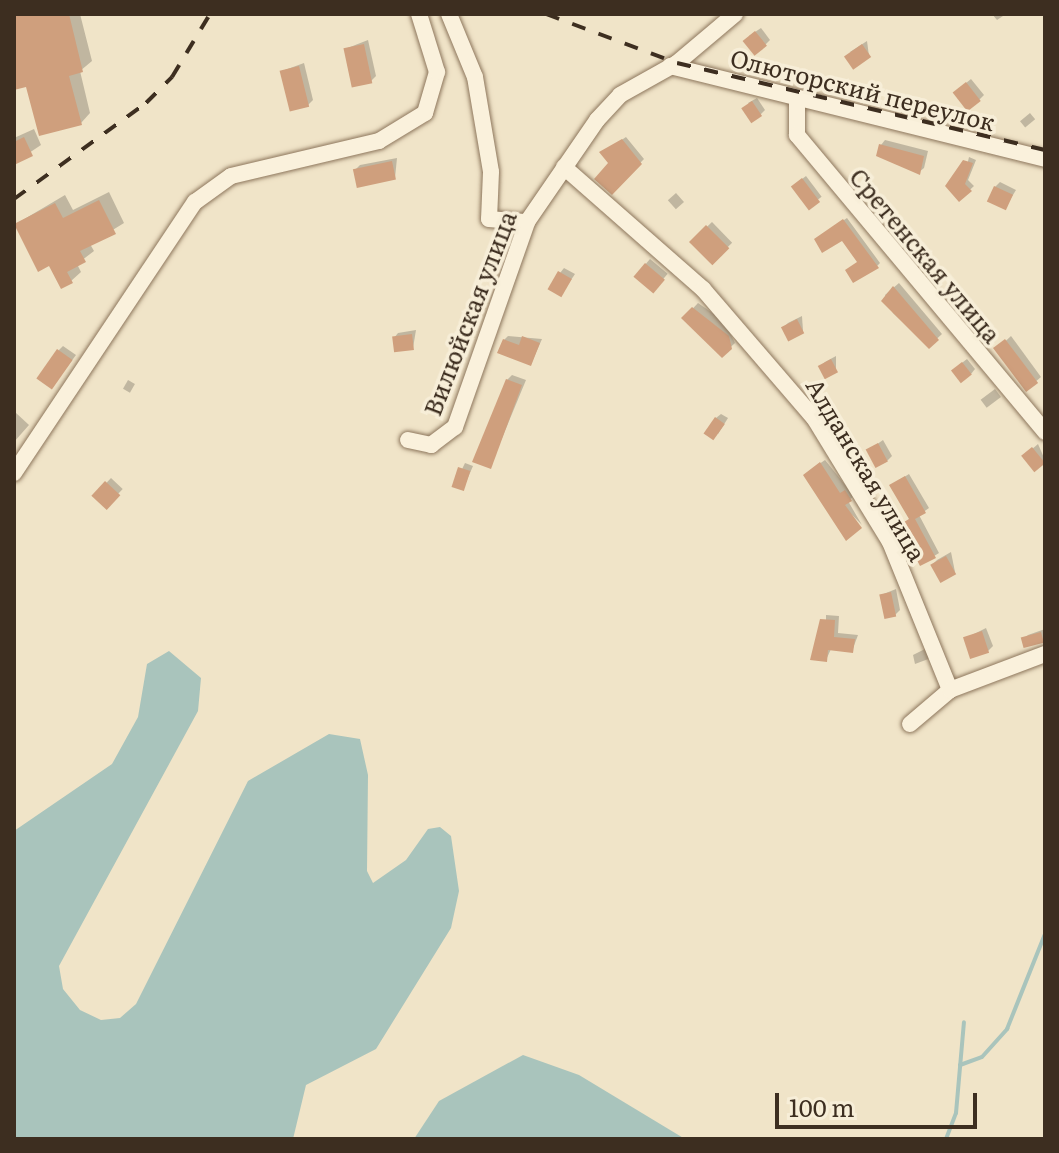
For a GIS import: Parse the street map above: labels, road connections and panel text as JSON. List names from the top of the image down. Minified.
{"streets":{"street":["Олюторский переулок","Сретенская улица","Вилюйская улица","Алданская улица"]},"crossings":[["Олюторский переулок","Сретенская улица"],["Олюторский переулок","Вилюйская улица"],["Вилюйская улица","Алданская улица"]],"scale_bar":"100 m"}
